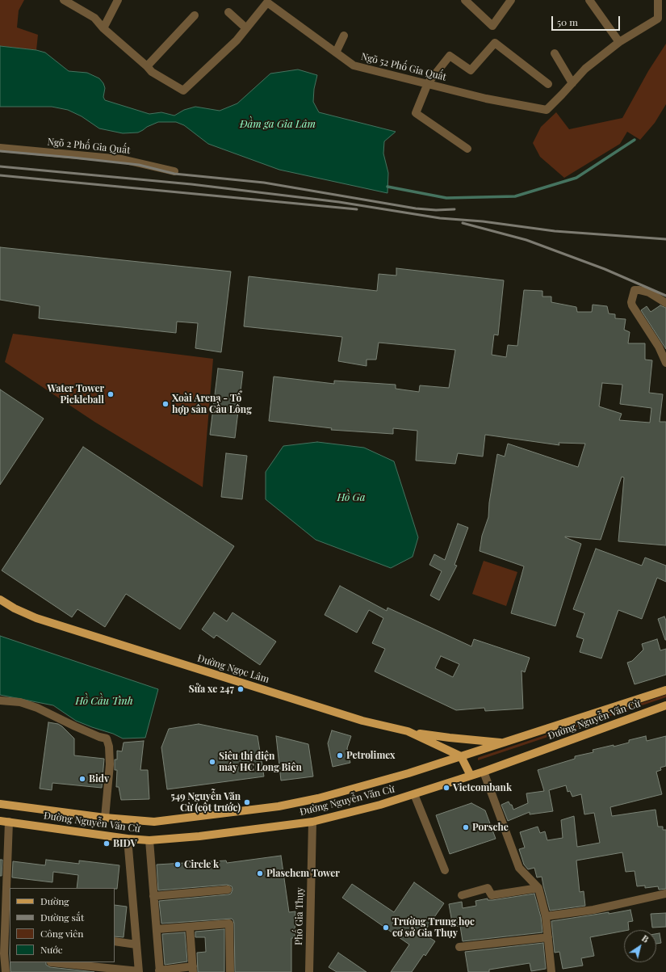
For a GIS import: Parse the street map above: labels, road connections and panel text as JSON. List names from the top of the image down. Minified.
{"streets":{"main road":["Đường Ngọc Lâm","Đường Nguyễn Văn Cừ"],"street":["Ngõ 52 Phố Gia Quất","Ngõ 2 Phố Gia Quất","Phố Gia Thụy"]},"crossings":[["Đường Ngọc Lâm","Đường Nguyễn Văn Cừ"],["Đường Nguyễn Văn Cừ","Phố Gia Thụy"]],"water":["Đầm ga Gia Lâm","Hồ Ga","Hồ Cầu Tình"],"places":["Water Tower Pickleball","Xoài Arena - Tổ hợp sân Cầu Lông","Sửa xe 247","Petrolimex","Siêu thị điện máy HC Long Biên","Bidv","Vietcombank","549 Nguyễn Văn Cừ (cột trước)","Porsche","BIDV","Circle k","Plaschem Tower","Trường Trung học cơ sở Gia Thụy"],"legend":["Đường","Đường sắt","Công viên","Nước"],"scale_bar":"50 m","north":"top right"}
